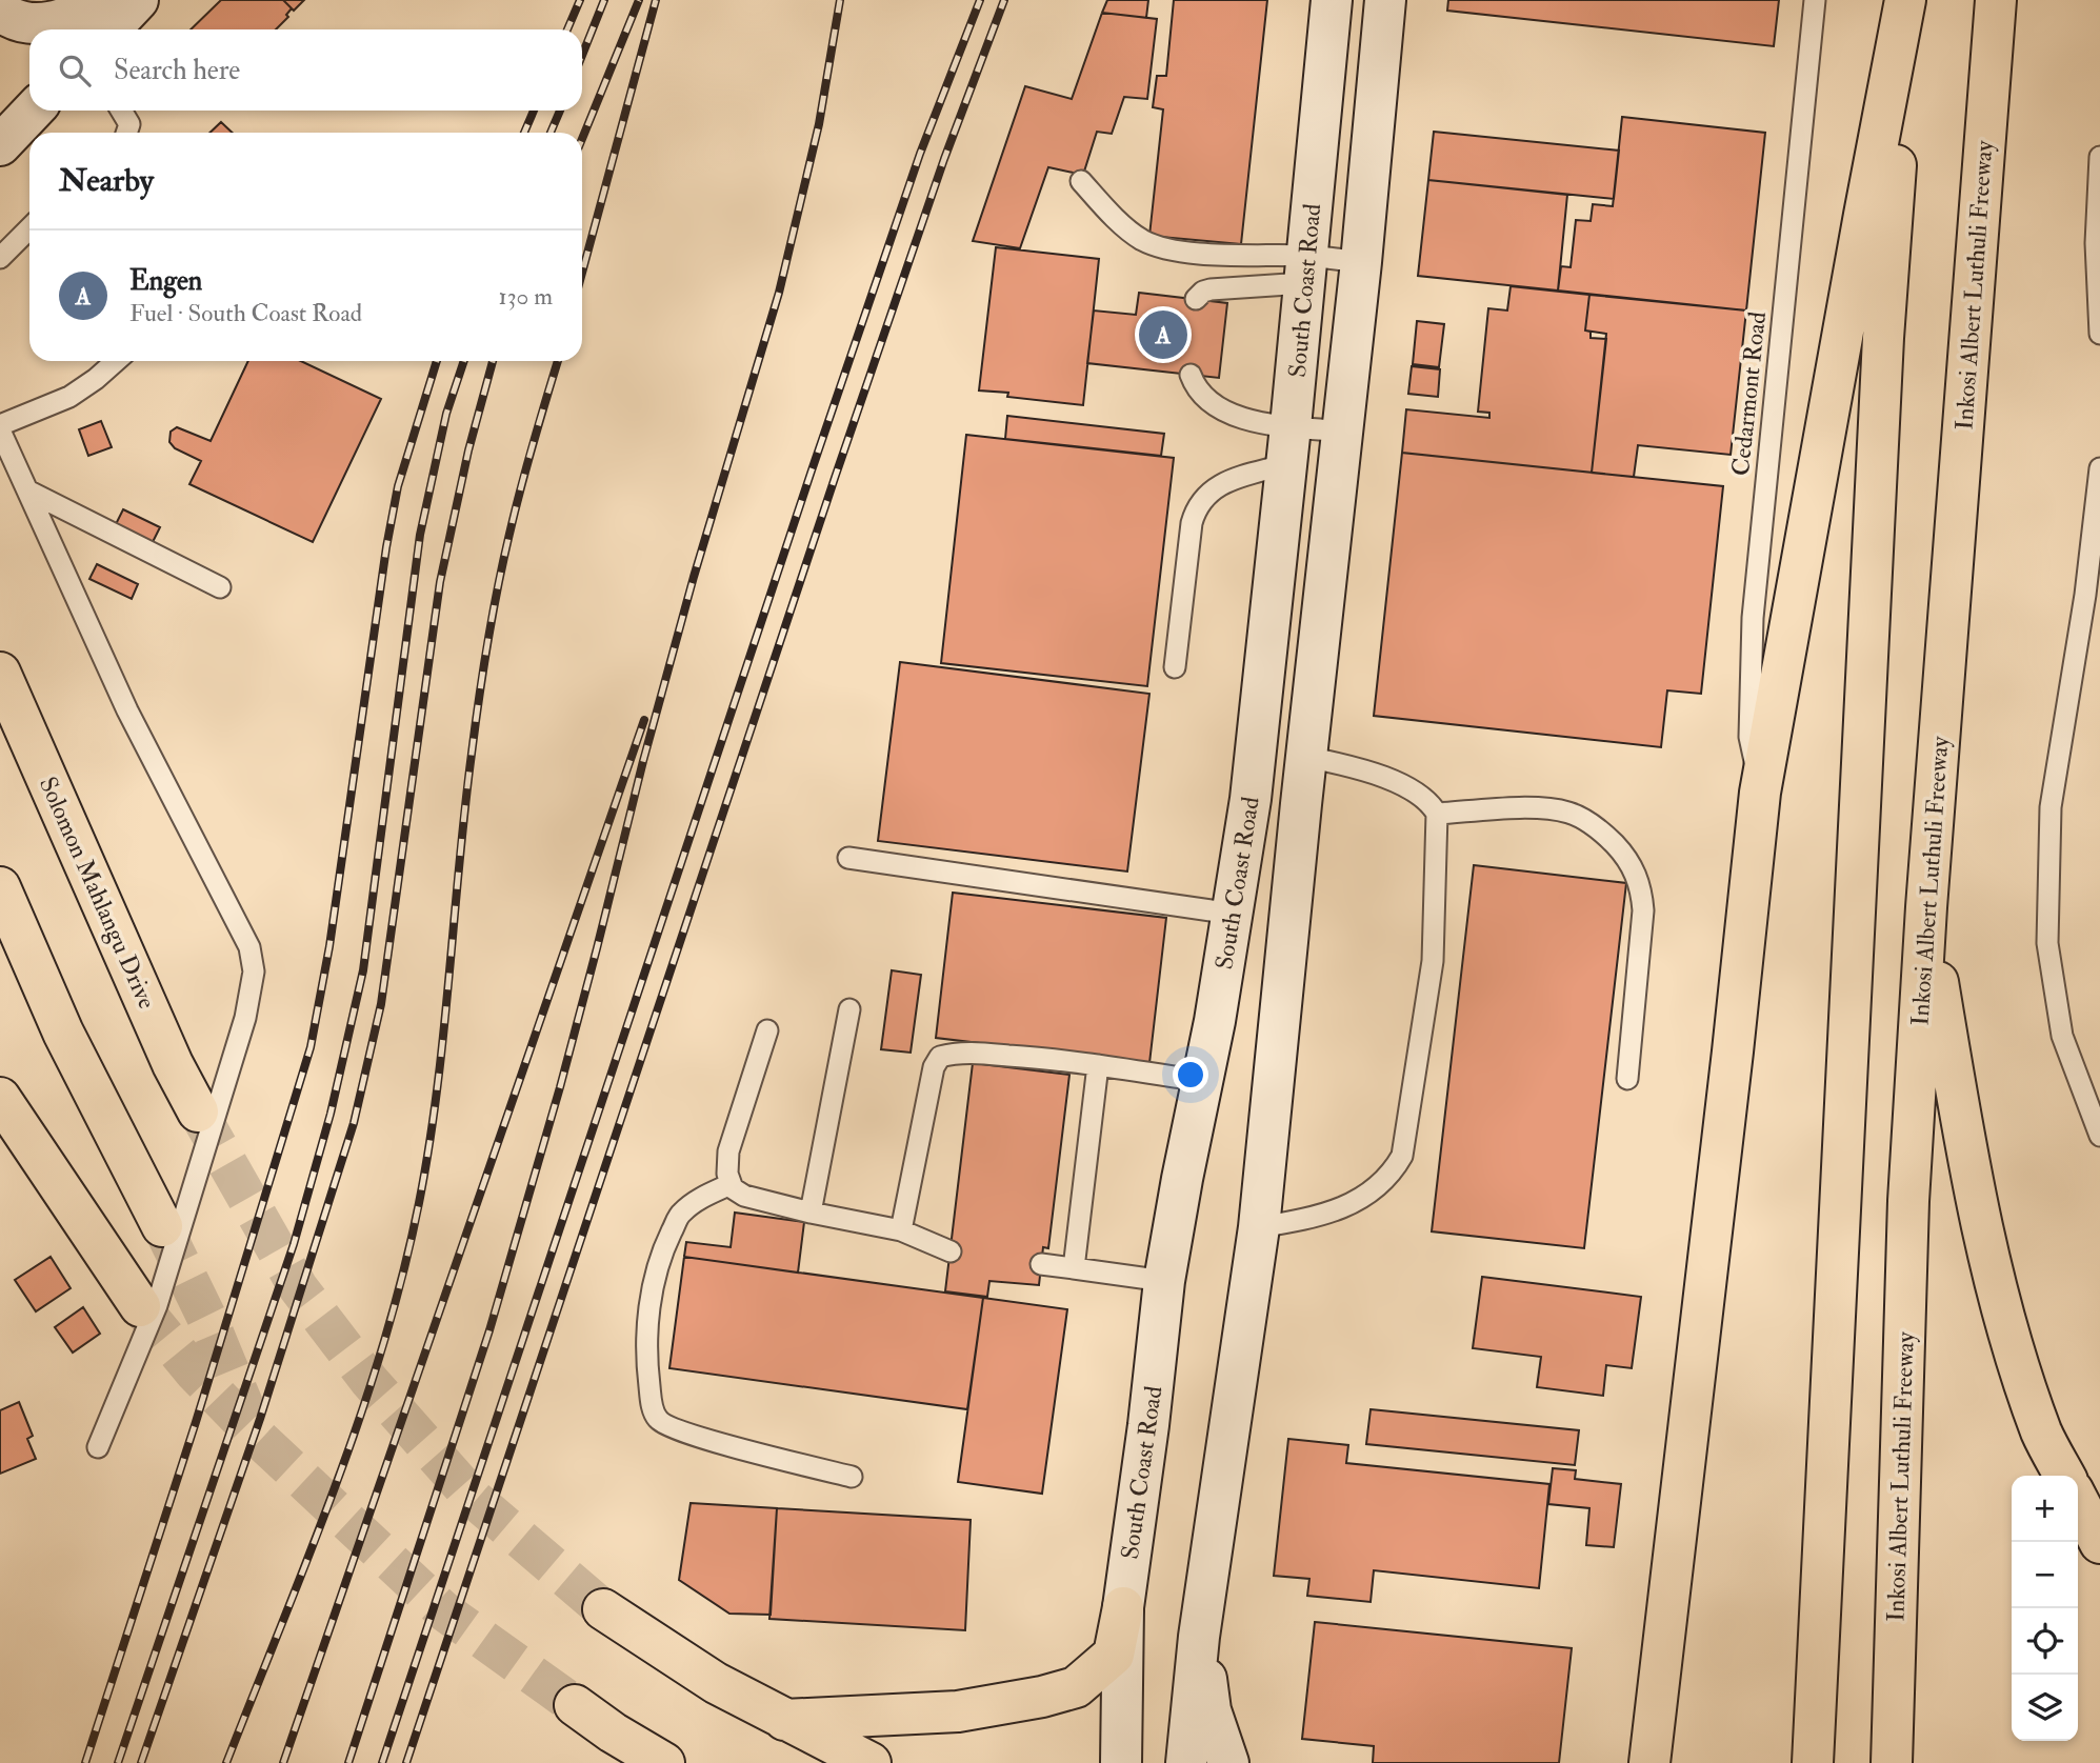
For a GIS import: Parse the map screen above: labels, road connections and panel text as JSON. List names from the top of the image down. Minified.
{"streets":{"highway":["Inkosi Albert Luthuli Freeway","Solomon Mahlangu Drive"],"street":["South Coast Road"],"lane":["Cedarmont Road"]},"page":{"search":"Search here","heading":"Nearby","list":[{"mark":"A","name":"Engen","note":"Fuel · South Coast Road","value":"130 m"}],"pins":"A","map_buttons":["+","−"]}}
